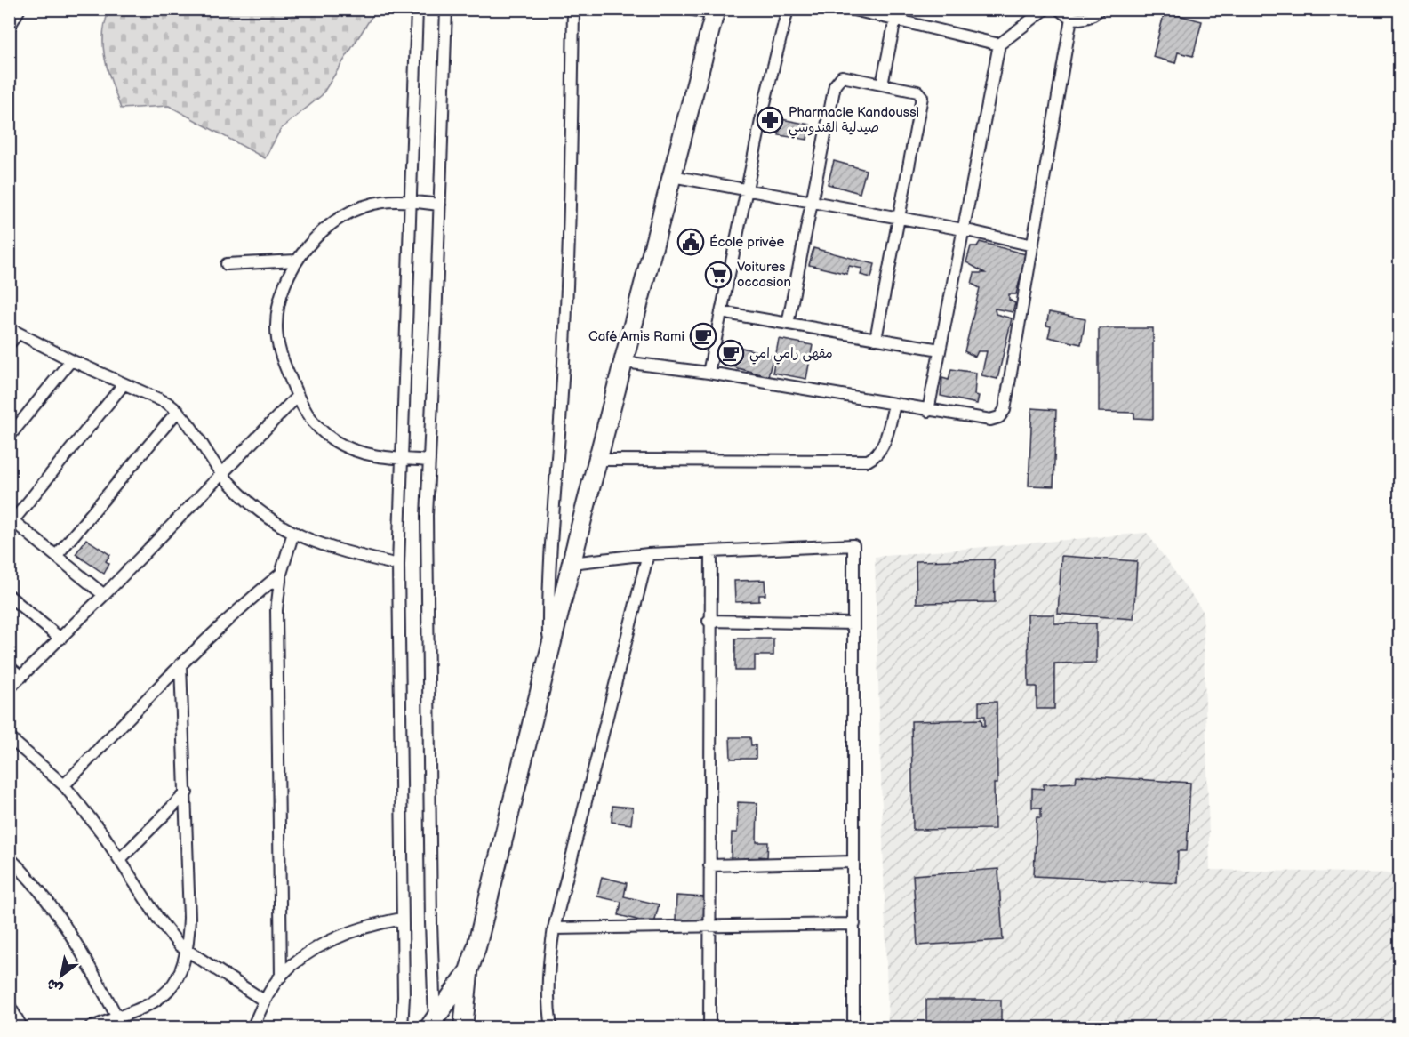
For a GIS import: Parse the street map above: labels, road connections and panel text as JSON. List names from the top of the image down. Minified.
{"places":{"pharmacy":["Pharmacie Kandoussi صيدلية القندوسي"],"public building":["École privée"],"supermarket":["Voitures occasion"],"cafe":["Café Amis Rami","مقهى رامي امي"]},"north":"bottom left"}
